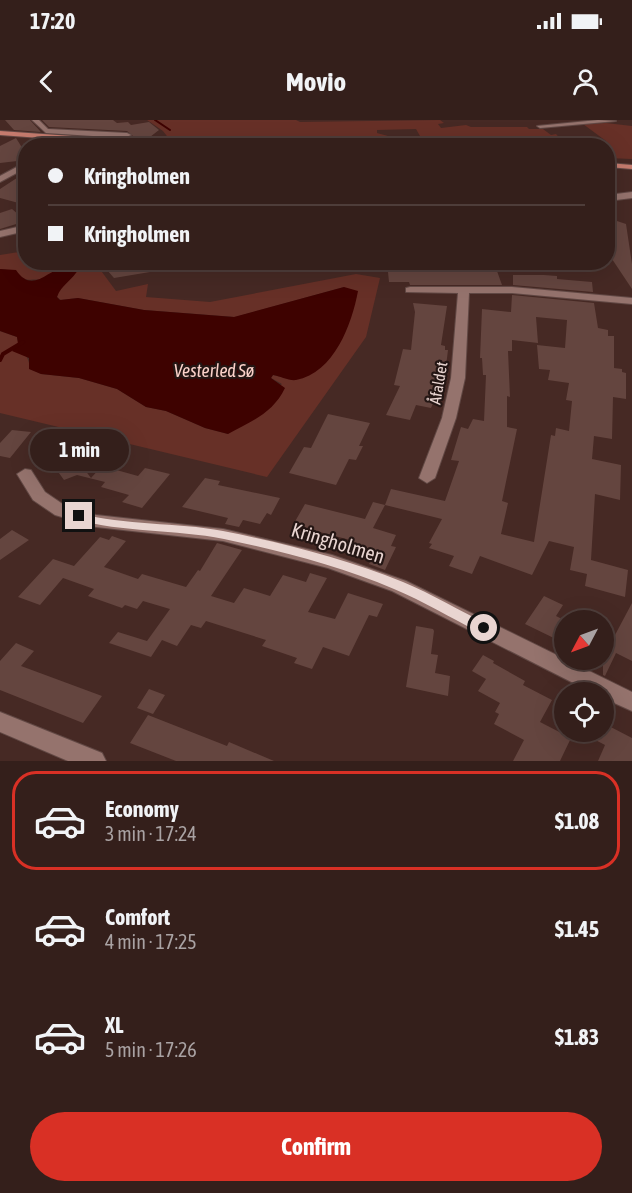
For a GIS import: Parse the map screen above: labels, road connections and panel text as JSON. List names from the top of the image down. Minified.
{"streets":{"street":["Åfaldet","Kringholmen"]},"water":["Vesterled Sø"],"north":"bottom left","page":{"status":"17:20","header":"Movio","banner":["Kringholmen","Kringholmen"],"bubble":"1 min","list":[{"name":"Economy","note":"3 min · 17:24","value":"$1.08"},{"name":"Comfort","note":"4 min · 17:25","value":"$1.45"},{"name":"XL","note":"5 min · 17:26","value":"$1.83"}],"buttons":"Confirm"}}
